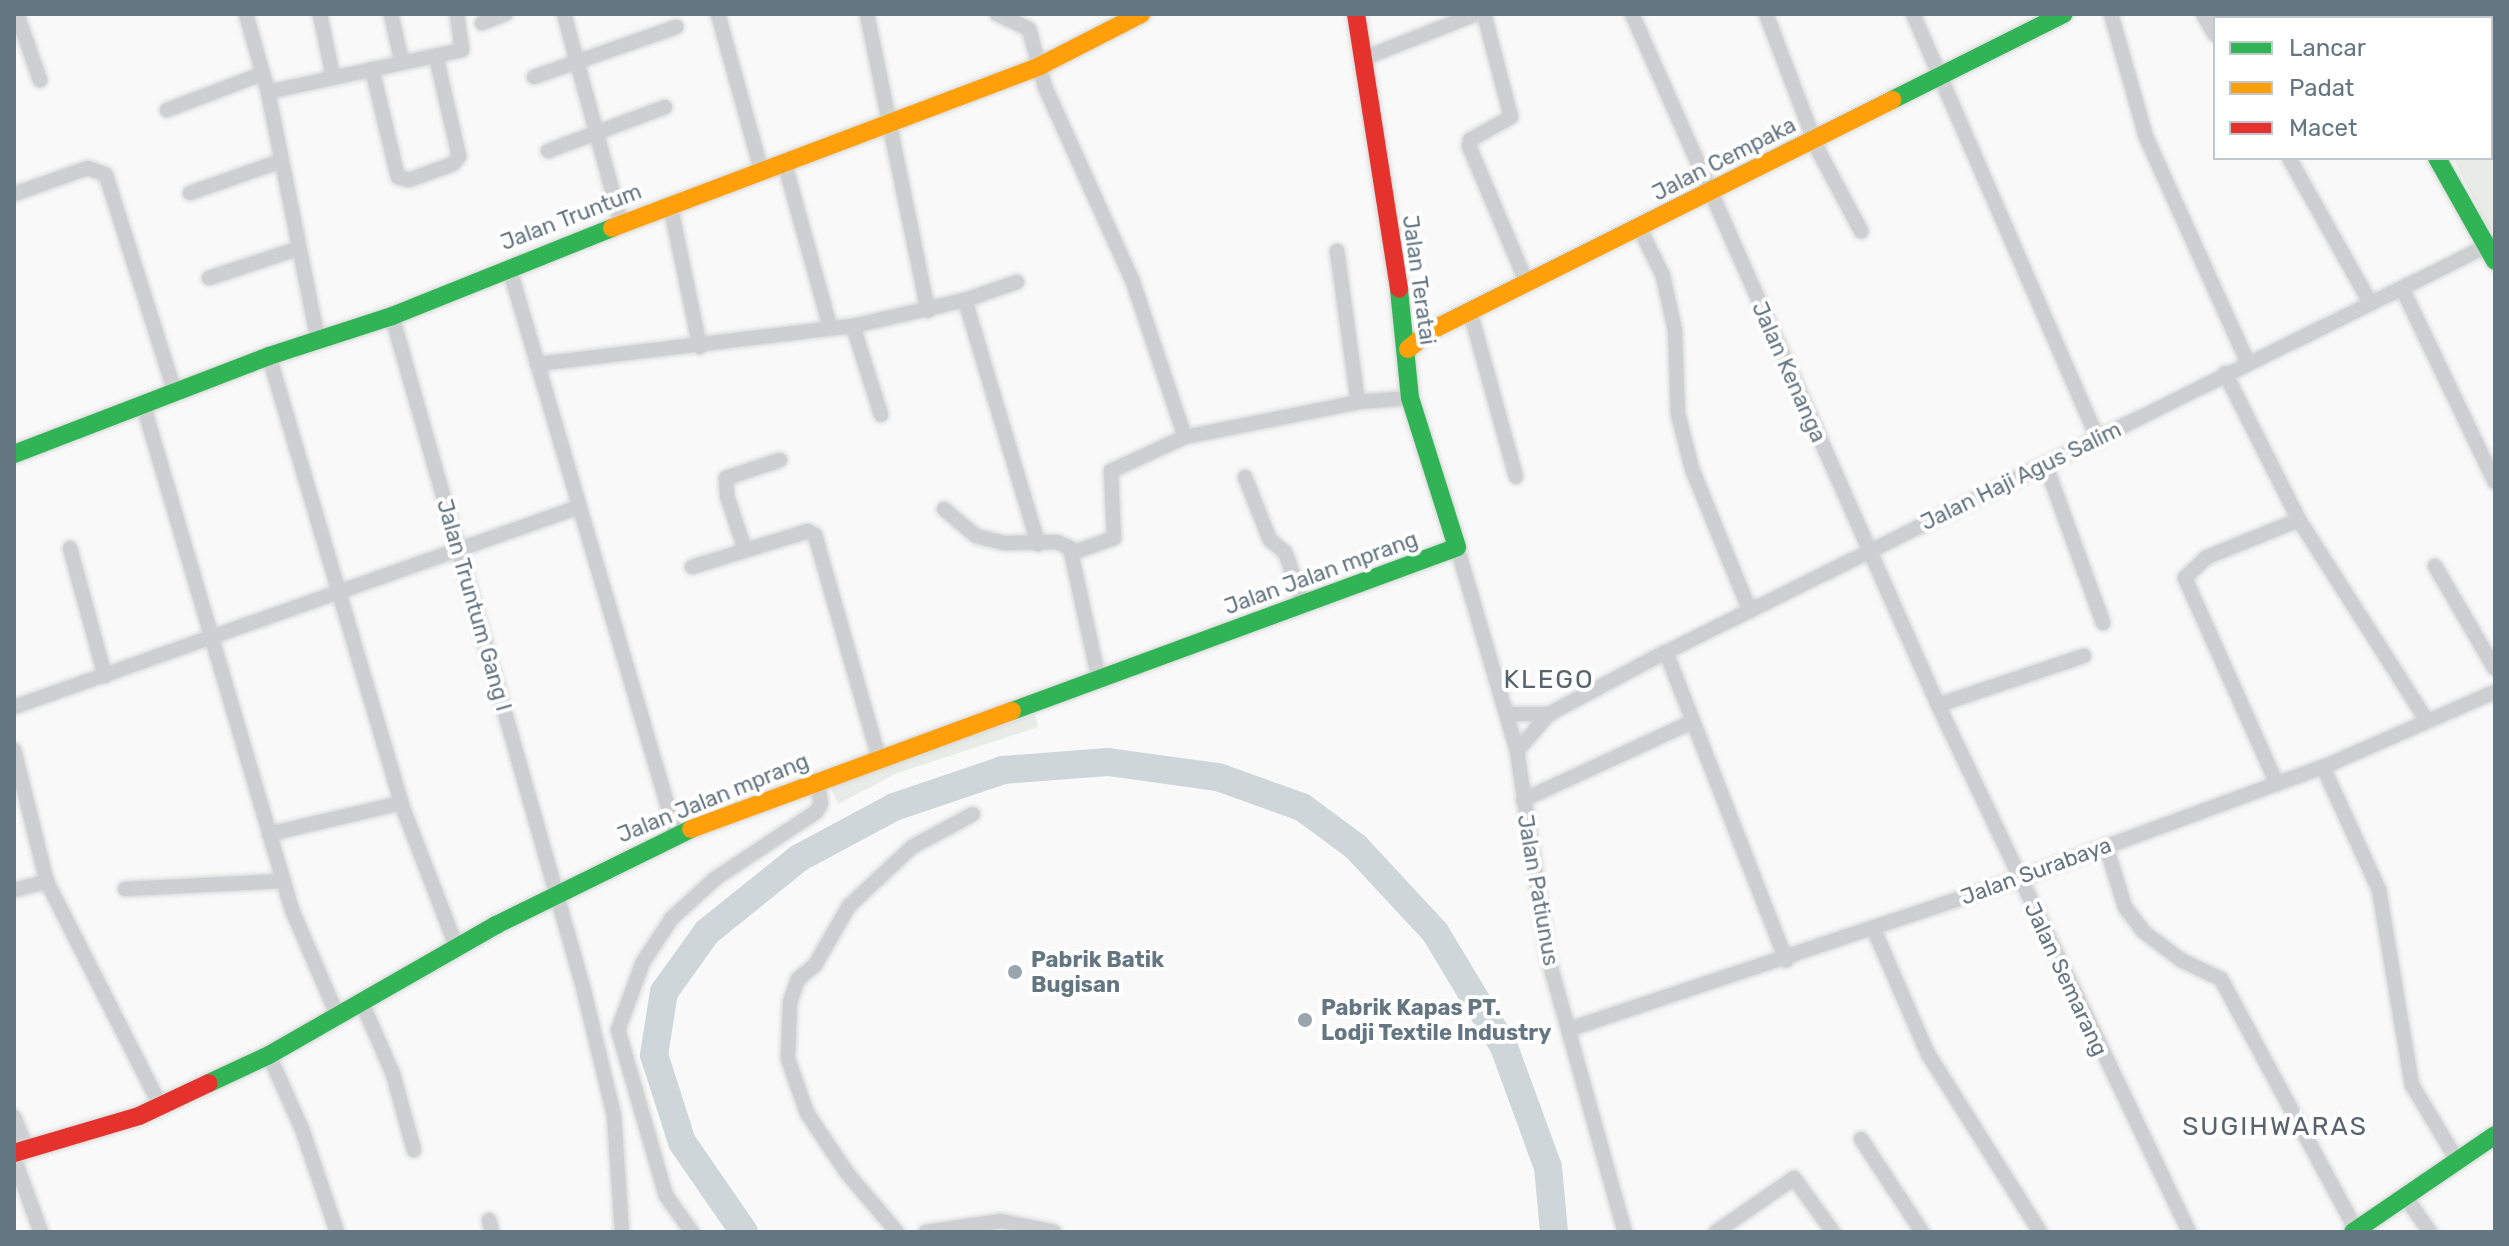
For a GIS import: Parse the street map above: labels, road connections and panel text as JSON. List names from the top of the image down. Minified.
{"streets":{"street":["Jalan Cempaka","Jalan Truntum","Jalan Teratai","Jalan Kenanga","Jalan Haji Agus Salim","Jalan Jalan mprang","Jalan Truntum Gang I","Jalan Surabaya","Jalan Patiunus","Jalan Semarang"]},"crossings":[["Jalan Cempaka","Jalan Teratai"],["Jalan Cempaka","Jalan Kenanga"],["Jalan Truntum","Jalan Truntum Gang I"],["Jalan Teratai","Jalan Jalan mprang"],["Jalan Teratai","Jalan Patiunus"],["Jalan Kenanga","Jalan Haji Agus Salim"],["Jalan Kenanga","Jalan Semarang"],["Jalan Haji Agus Salim","Jalan Patiunus"],["Jalan Haji Agus Salim","Jalan Semarang"],["Jalan Jalan mprang","Jalan Truntum Gang I"],["Jalan Jalan mprang","Jalan Patiunus"],["Jalan Surabaya","Jalan Patiunus"],["Jalan Surabaya","Jalan Semarang"]],"districts":["KLEGO","SUGIHWARAS"],"places":["Pabrik Batik Bugisan","Pabrik Kapas PT. Lodji Textile Industry"],"legend":["Lancar","Padat","Macet"]}
